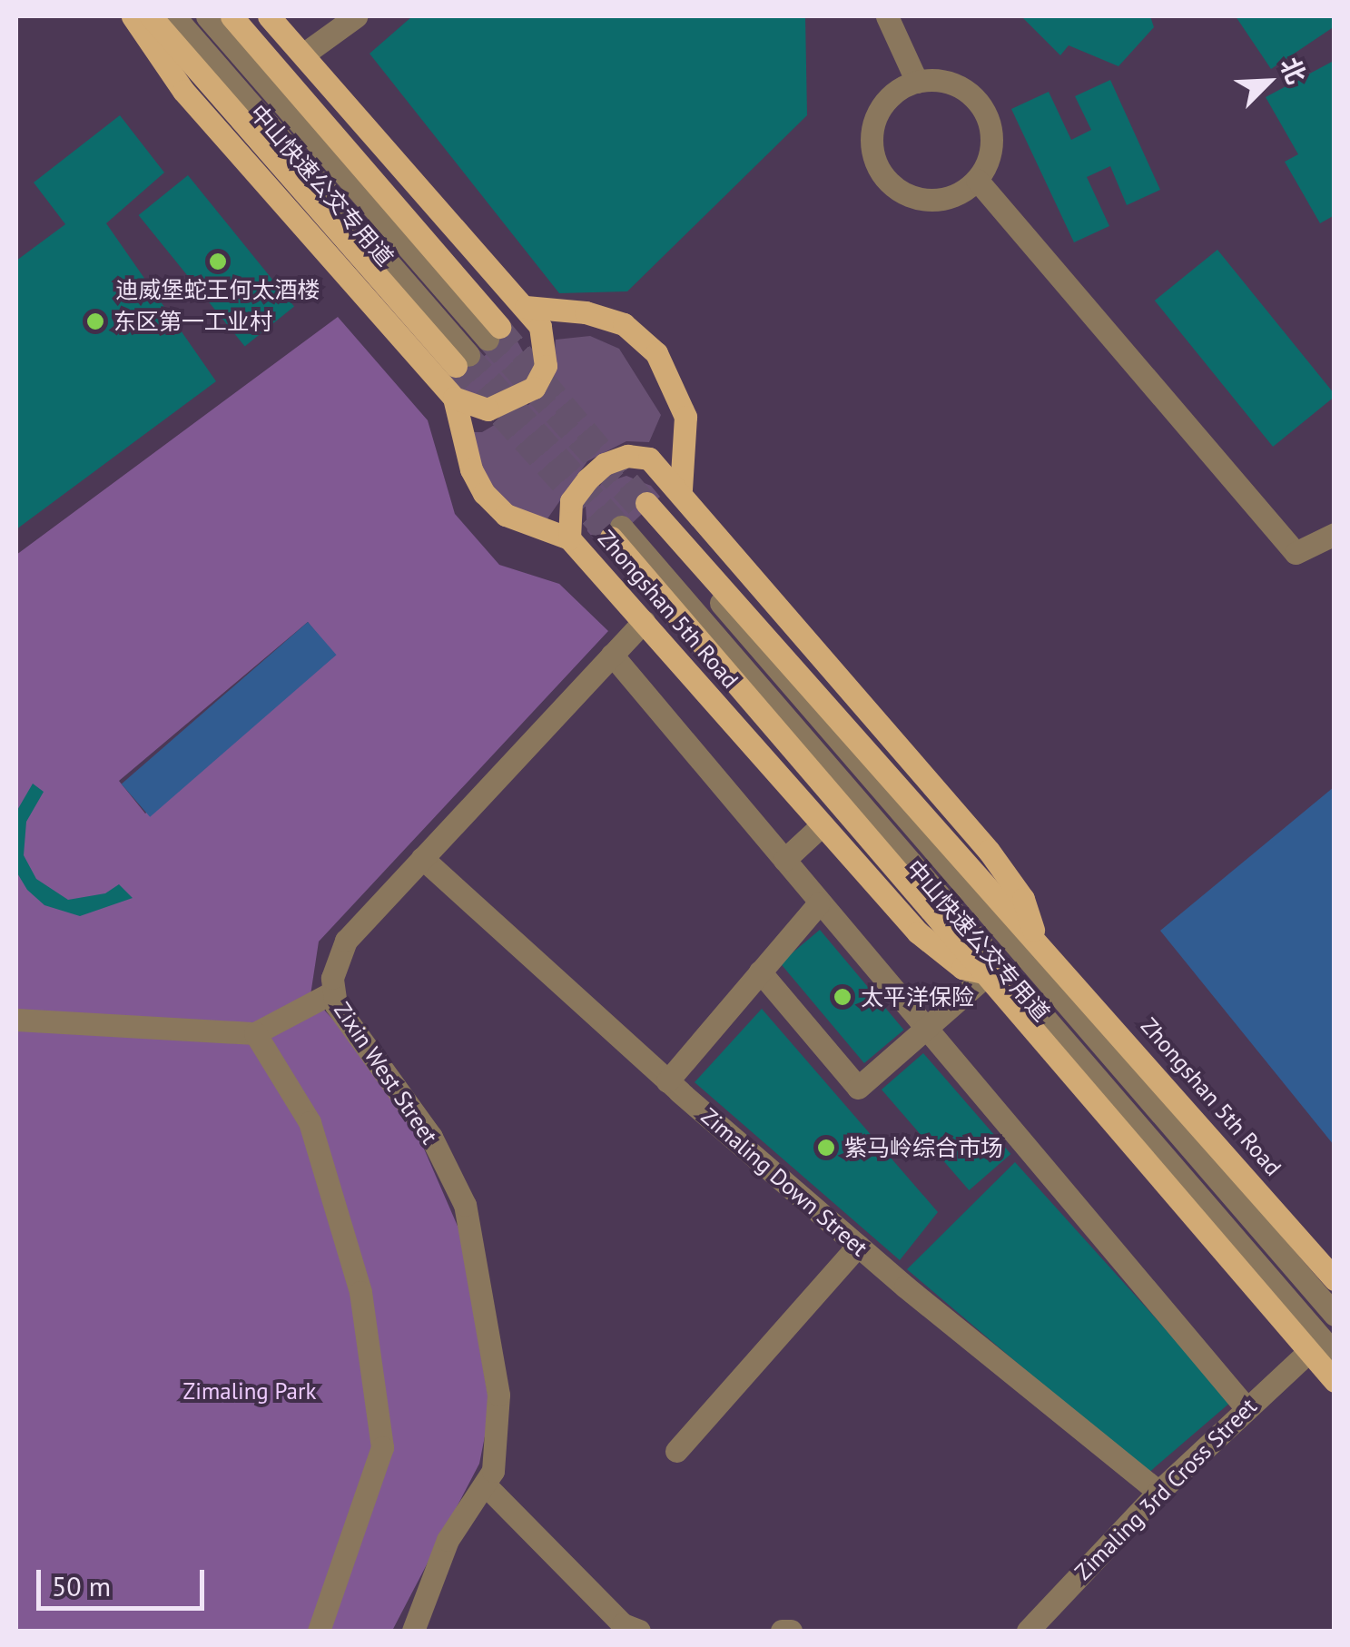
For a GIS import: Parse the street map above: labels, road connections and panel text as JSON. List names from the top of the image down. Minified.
{"streets":{"main road":["Zhongshan 5th Road"],"street":["中山快速公交专用道","Zixin West Street","Zimaling Down Street","Zimaling 3rd Cross Street"]},"crossings":[["中山快速公交专用道","Zhongshan 5th Road"],["Zhongshan 5th Road","Zixin West Street"],["Zhongshan 5th Road","Zimaling 3rd Cross Street"],["Zixin West Street","Zimaling Down Street"],["Zimaling Down Street","Zimaling 3rd Cross Street"]],"parks":["Zimaling Park"],"places":["迪威堡蛇王何太酒楼","东区第一工业村","太平洋保险","紫马岭综合市场"],"scale_bar":"50 m","north":"top right"}
